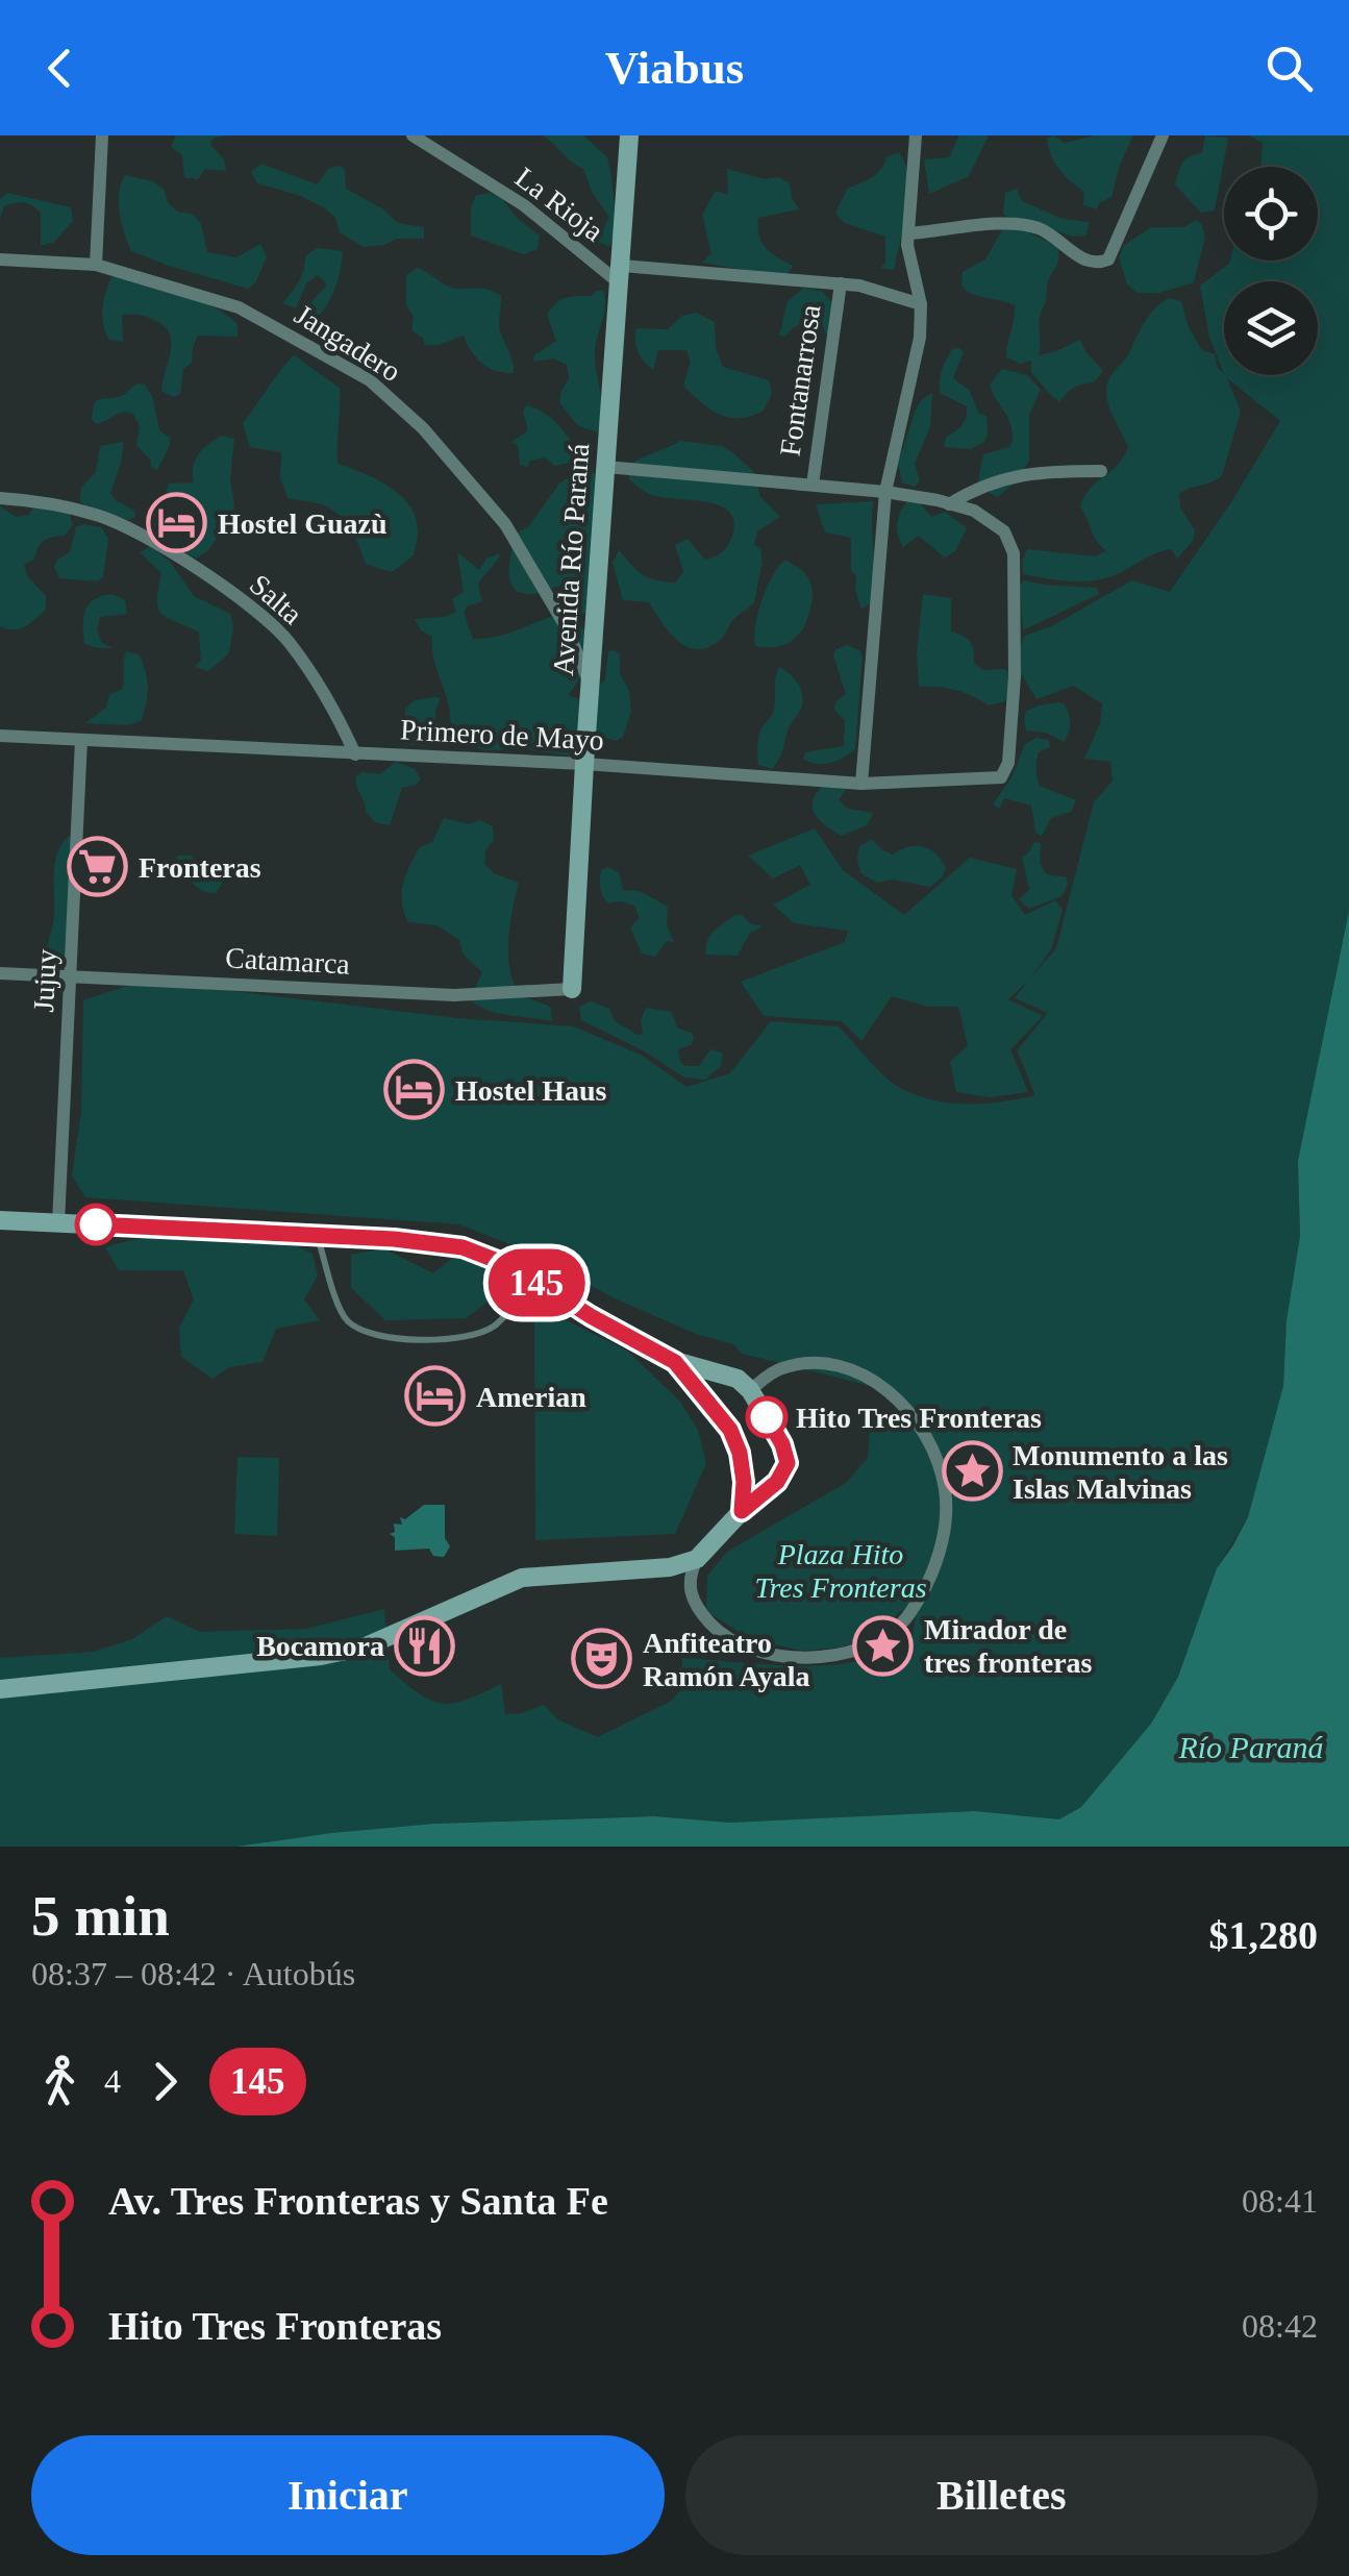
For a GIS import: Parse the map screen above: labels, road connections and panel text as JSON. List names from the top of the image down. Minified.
{"streets":{"main road":["Avenida Río Paraná"],"street":["La Rioja","Jangadero","Fontanarrosa","Salta","Primero de Mayo","Catamarca","Jujuy"]},"crossings":[["La Rioja","Avenida Río Paraná"],["Jangadero","Avenida Río Paraná"],["Avenida Río Paraná","Primero de Mayo"],["Avenida Río Paraná","Catamarca"],["Salta","Primero de Mayo"],["Primero de Mayo","Jujuy"],["Catamarca","Jujuy"]],"water":["Río Paraná"],"parks":["Plaza Hito Tres Fronteras"],"places":{"hotel":["Hostel Guazù","Hostel Haus","Amerian"],"supermarket":["Fronteras"],"other":["Hito Tres Fronteras"],"place":["Monumento a las Islas Malvinas","Mirador de tres fronteras"],"restaurant":["Bocamora"],"theatre":["Anfiteatro Ramón Ayala"]},"lines":["bus line 145"],"page":{"header":"Viabus","on_map":"145","heading":["5 min","08:37 – 08:42 · Autobús","$1,280"],"legs":["4","145"],"list":[{"name":"Av. Tres Fronteras y Santa Fe","value":"08:41"},{"name":"Hito Tres Fronteras","value":"08:42"}],"buttons":["Iniciar","Billetes"]}}
